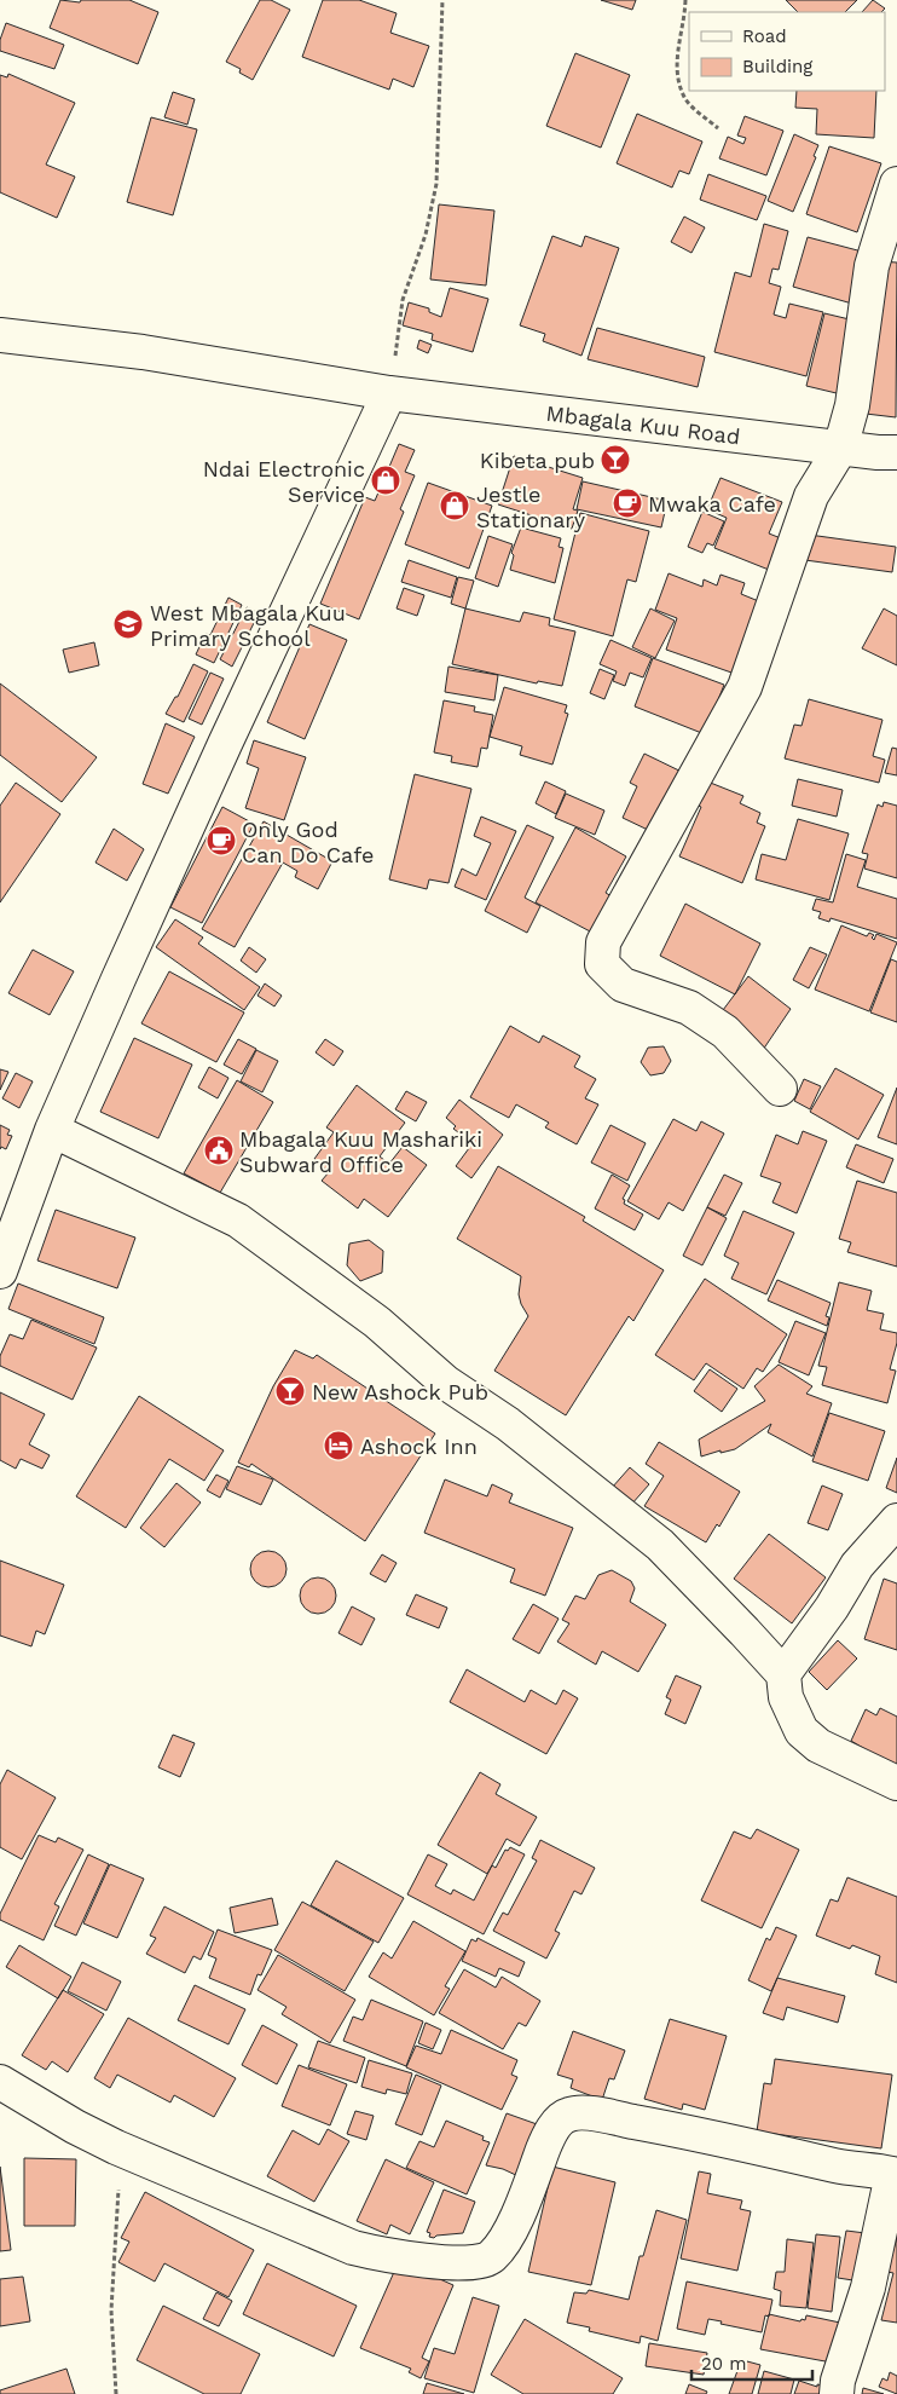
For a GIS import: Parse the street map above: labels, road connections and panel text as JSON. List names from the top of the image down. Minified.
{"streets":{"street":["Mbagala Kuu Road"]},"places":{"bar":["Kibeta pub","New Ashock Pub"],"shop":["Ndai Electronic Service","Jestle Stationary"],"cafe":["Mwaka Cafe","Only God Can Do Cafe"],"school or university":["West Mbagala Kuu Primary School"],"public building":["Mbagala Kuu Mashariki Subward Office"],"hotel":["Ashock Inn"]},"legend":["Road","Building"],"scale_bar":"20 m"}
